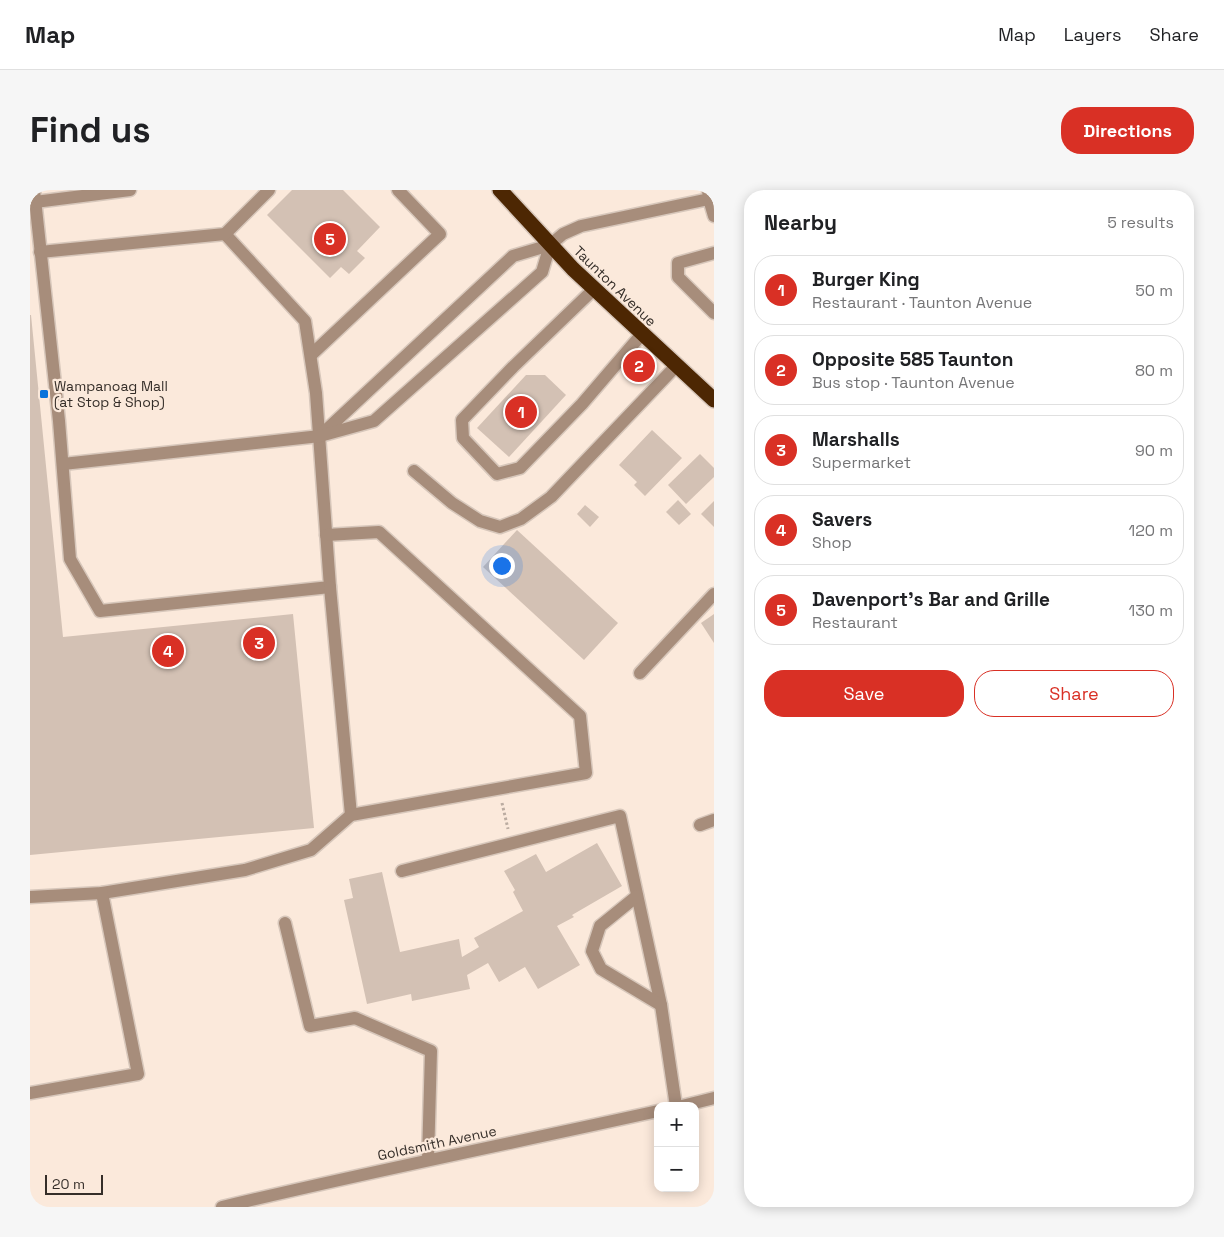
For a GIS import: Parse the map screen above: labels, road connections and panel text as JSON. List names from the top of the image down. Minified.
{"streets":{"highway":["Taunton Avenue"],"street":["Goldsmith Avenue"]},"places":{"transit":["Wampanoag Mall (at Stop & Shop)"]},"scale_bar":"20 m","page":{"header":"Map","nav":["Map","Layers","Share"],"buttons":["Directions",["Save","Share"]],"title":"Find us","heading":["Nearby","5 results"],"pins":["5","2","1","3","4"],"list":[{"mark":"1","name":"Burger King","note":"Restaurant · Taunton Avenue","value":"50 m"},{"mark":"2","name":"Opposite 585 Taunton","note":"Bus stop · Taunton Avenue","value":"80 m"},{"mark":"3","name":"Marshalls","note":"Supermarket","value":"90 m"},{"mark":"4","name":"Savers","note":"Shop","value":"120 m"},{"mark":"5","name":"Davenport's Bar and Grille","note":"Restaurant","value":"130 m"}],"map_buttons":["+","−"],"scale":"20 m"}}
